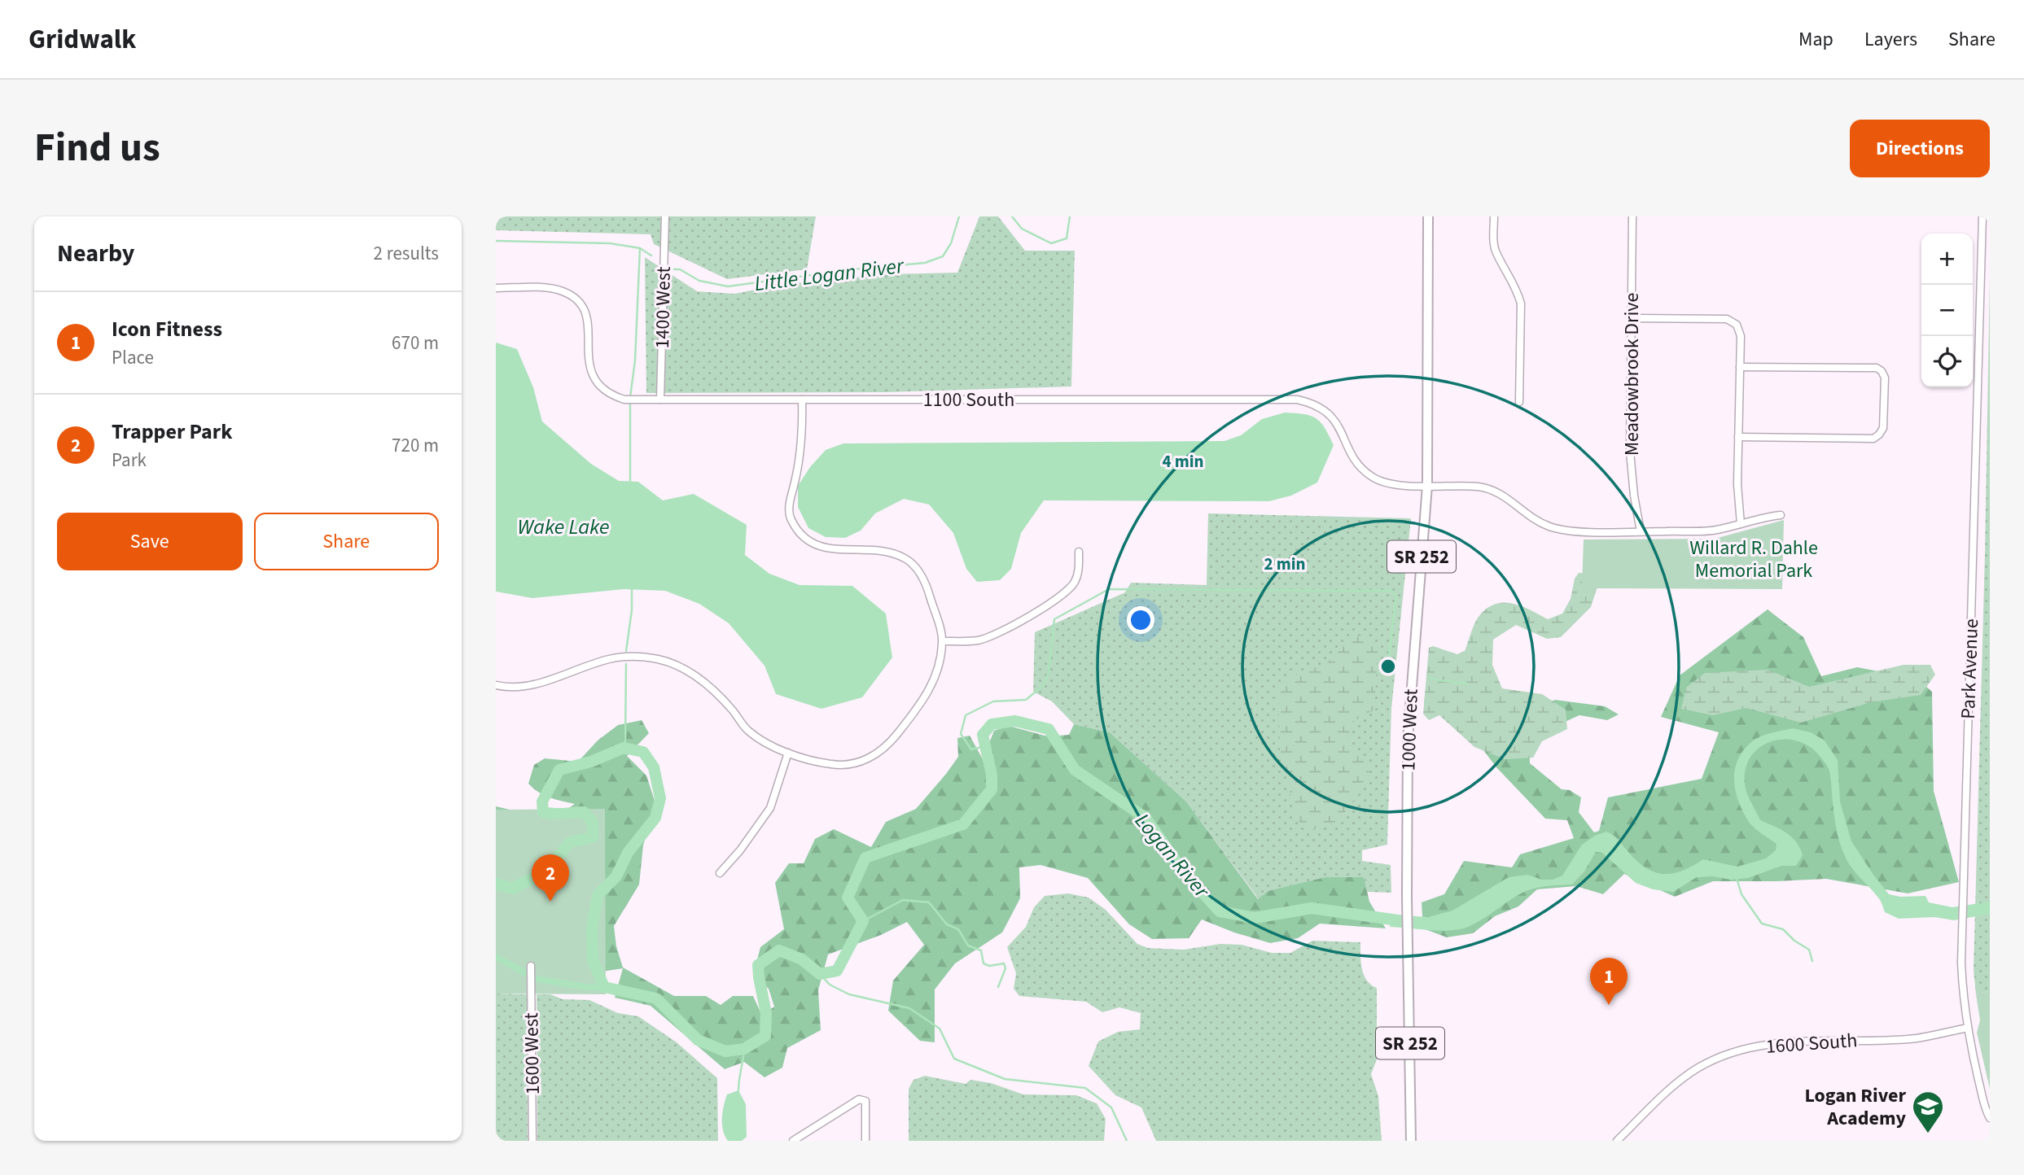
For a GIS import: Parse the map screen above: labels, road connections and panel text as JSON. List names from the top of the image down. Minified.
{"streets":{"main road":["SR 252","1000 West"],"street":["1400 West","Meadowbrook Drive","1100 South","Park Avenue","1600 South","1600 West"]},"crossings":[["1400 West","1100 South"],["1100 South","1000 West"],["Park Avenue","1600 South"]],"water":["Little Logan River","Wake Lake","Logan River"],"parks":["Willard R. Dahle Memorial Park"],"places":{"school or university":["Logan River Academy"]},"page":{"header":"Gridwalk","nav":["Map","Layers","Share"],"title":"Find us","buttons":["Directions",["Save","Share"]],"heading":["Nearby","2 results"],"map_buttons":["+","−"],"list":[{"mark":"1","name":"Icon Fitness","note":"Place","value":"670 m"},{"mark":"2","name":"Trapper Park","note":"Park","value":"720 m"}],"pins":["2","1"]},"rings":["4 min","2 min"]}
